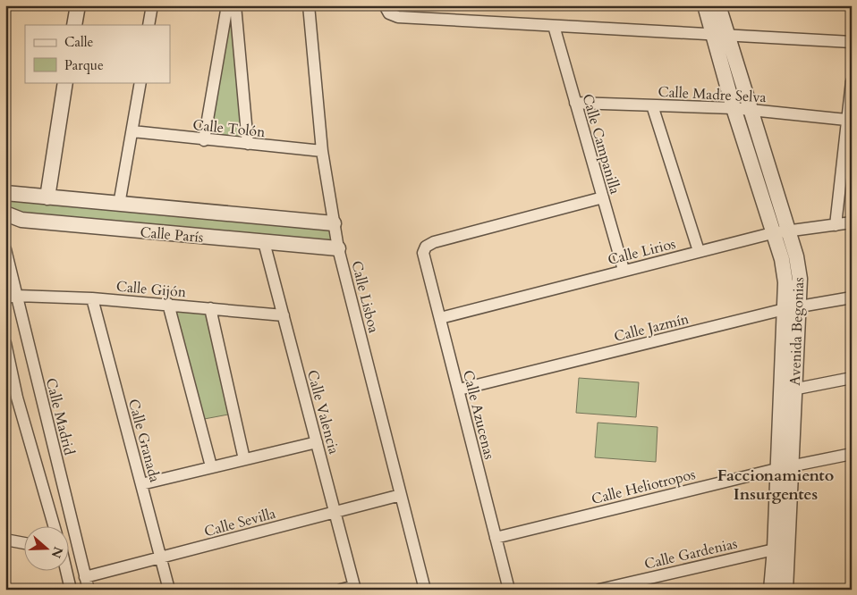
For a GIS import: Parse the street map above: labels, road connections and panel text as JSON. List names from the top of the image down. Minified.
{"streets":{"street":["Calle Madre Selva","Calle Tolón","Calle Campanilla","Calle París","Calle Lirios","Calle Gijón","Calle Lisboa","Calle Jazmín","Avenida Begonias","Calle Valencia","Calle Azucenas","Calle Madrid","Calle Granada","Calle Heliotropos","Calle Sevilla","Calle Gardenias"]},"crossings":[["Calle Madre Selva","Calle Campanilla"],["Calle Madre Selva","Avenida Begonias"],["Calle Tolón","Calle Lisboa"],["Calle Campanilla","Calle Lirios"],["Calle Campanilla","Calle Azucenas"],["Calle París","Calle Lisboa"],["Calle París","Calle Valencia"],["Calle Lirios","Avenida Begonias"],["Calle Lirios","Calle Azucenas"],["Calle Gijón","Calle Valencia"],["Calle Gijón","Calle Madrid"],["Calle Gijón","Calle Granada"],["Calle Lisboa","Calle Sevilla"],["Calle Jazmín","Avenida Begonias"],["Calle Jazmín","Calle Azucenas"],["Avenida Begonias","Calle Heliotropos"],["Avenida Begonias","Calle Gardenias"],["Calle Valencia","Calle Sevilla"],["Calle Azucenas","Calle Heliotropos"],["Calle Madrid","Calle Sevilla"],["Calle Granada","Calle Sevilla"]],"districts":["Faccionamiento Insurgentes"],"legend":["Calle","Parque"],"north":"right"}
